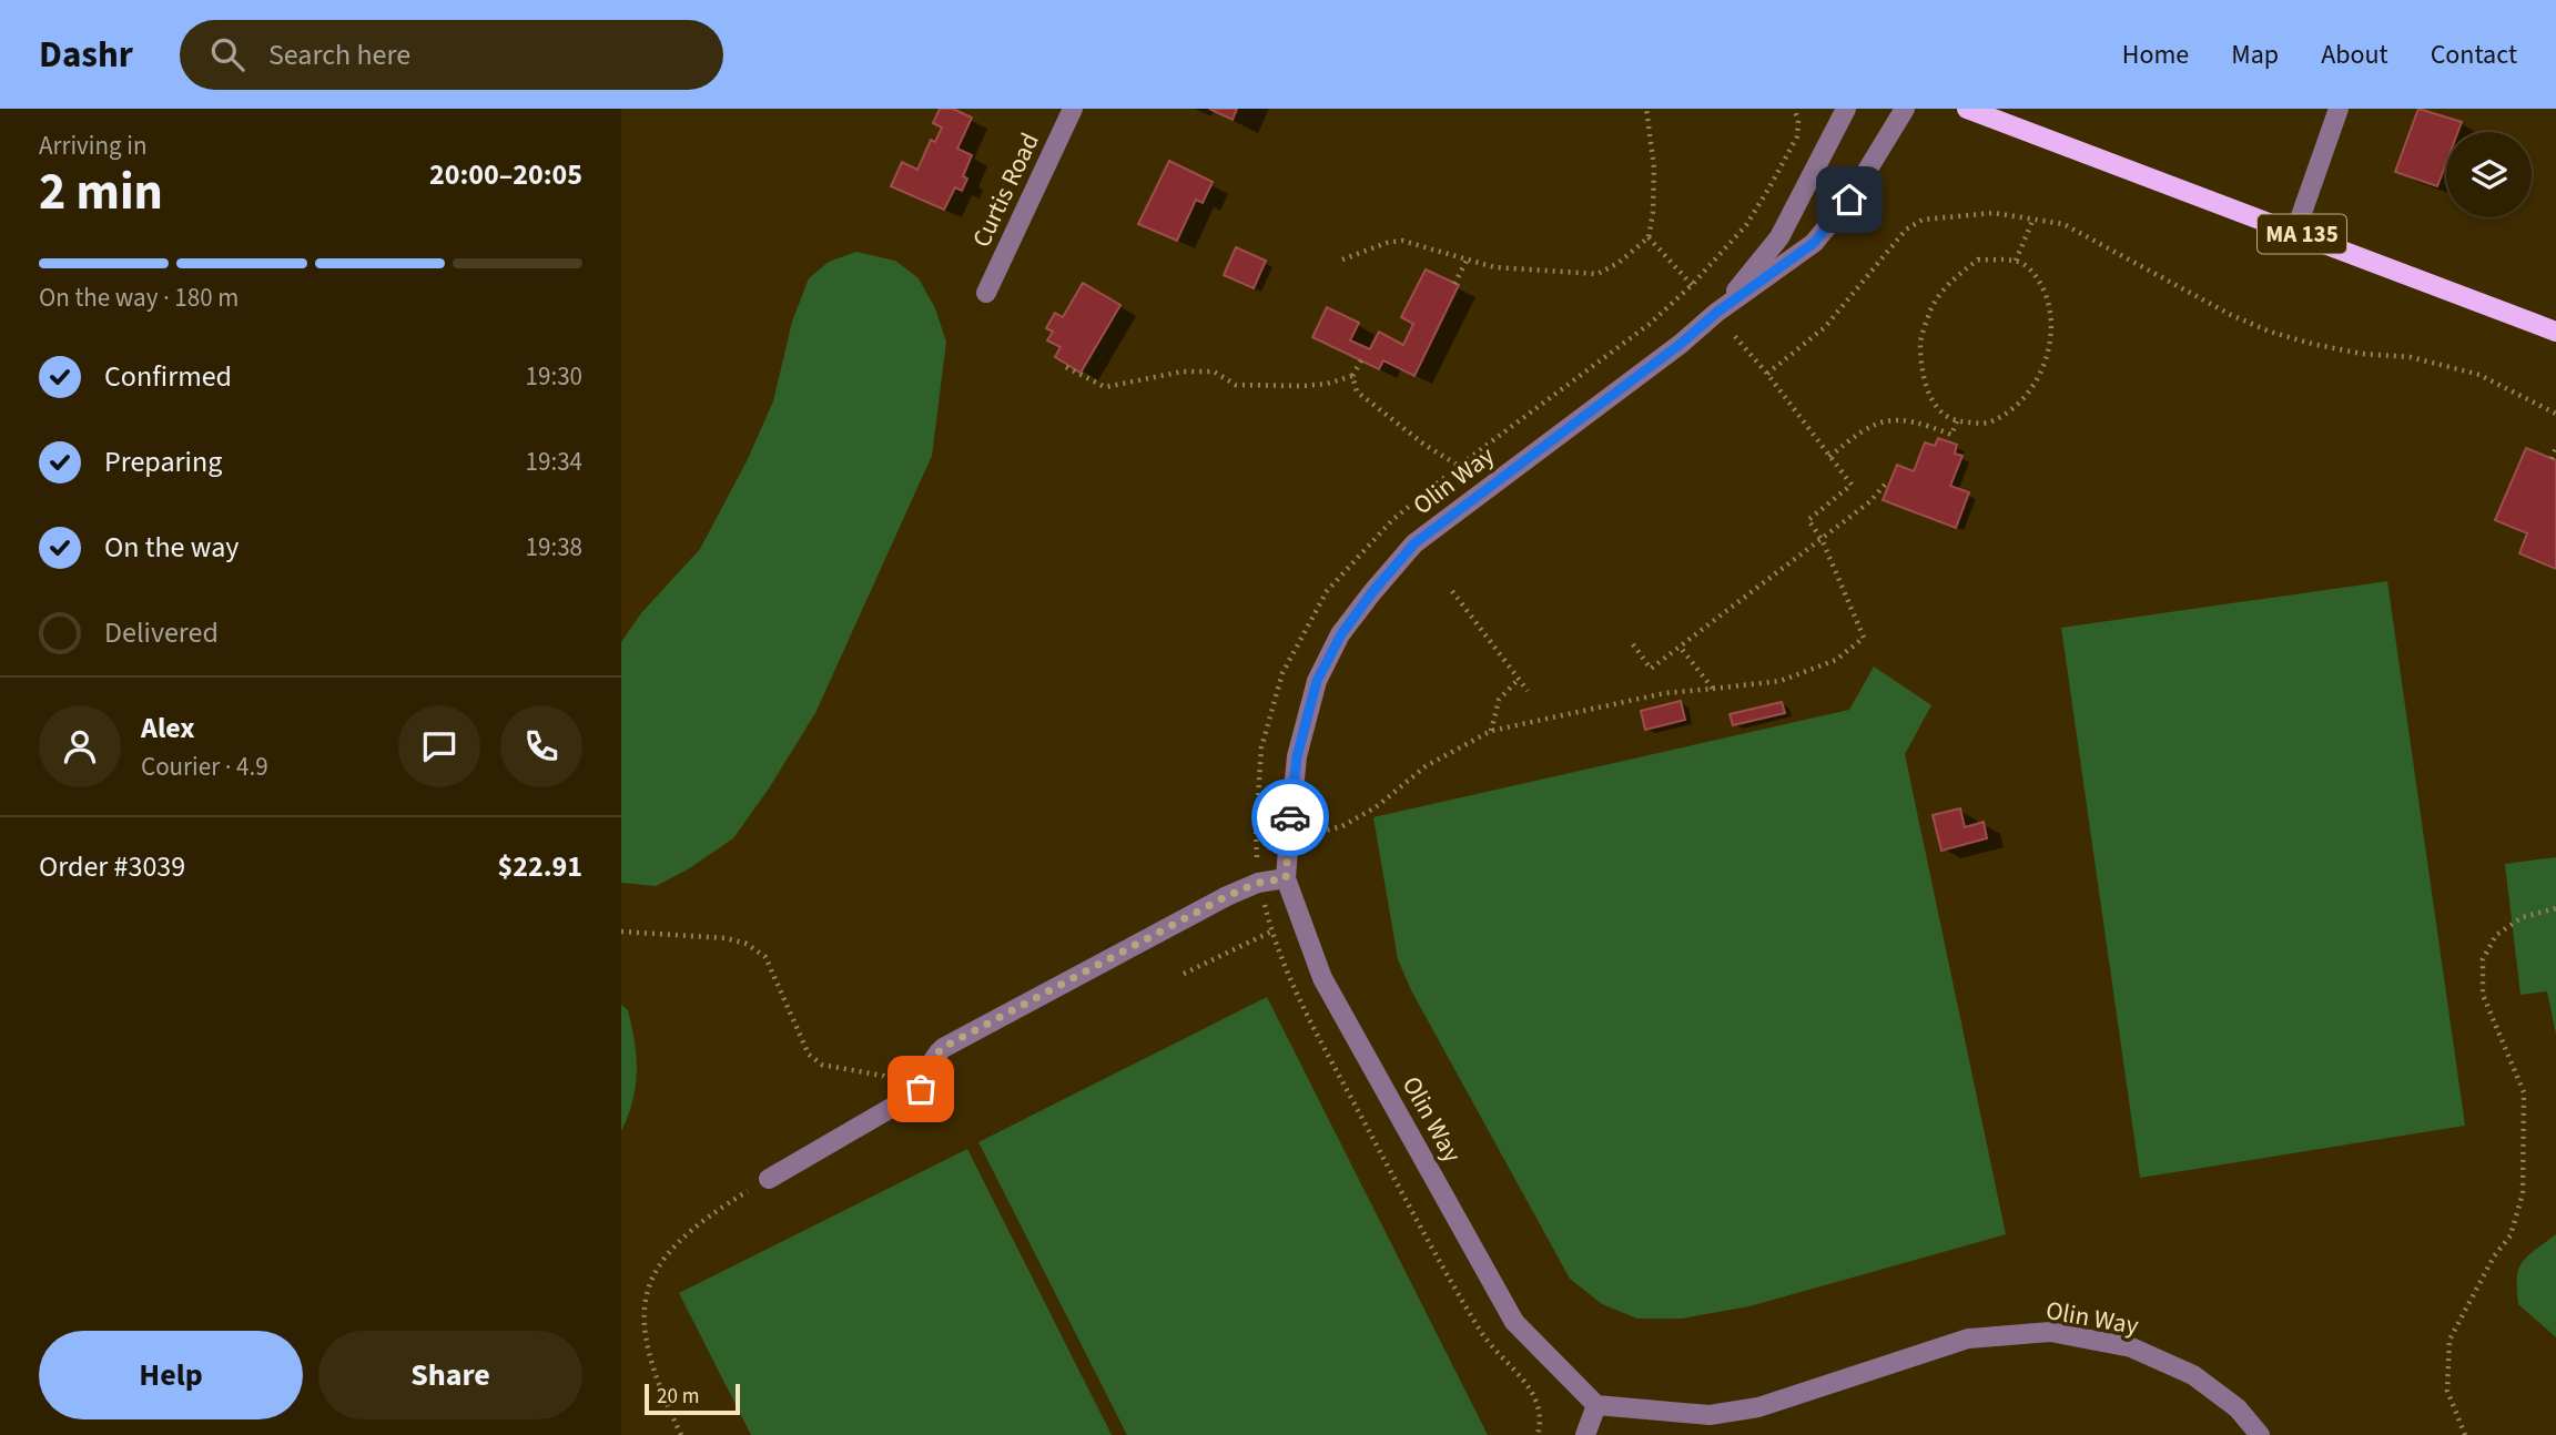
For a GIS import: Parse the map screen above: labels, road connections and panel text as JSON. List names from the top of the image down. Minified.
{"streets":{"main road":["MA 135"],"street":["Curtis Road","Olin Way"]},"scale_bar":"20 m","page":{"header":"Dashr","search":"Search here","nav":["Home","Map","About","Contact"],"heading":["2 min","Arriving in","20:00–20:05"],"panel":["Alex","Courier · 4.9","Order #3039","$22.91"],"bar":"On the way · 180 m","list":[["Confirmed","19:30"],["Preparing","19:34"],["On the way","19:38"],"Delivered"],"buttons":["Help","Share"],"scale":"20 m"}}
